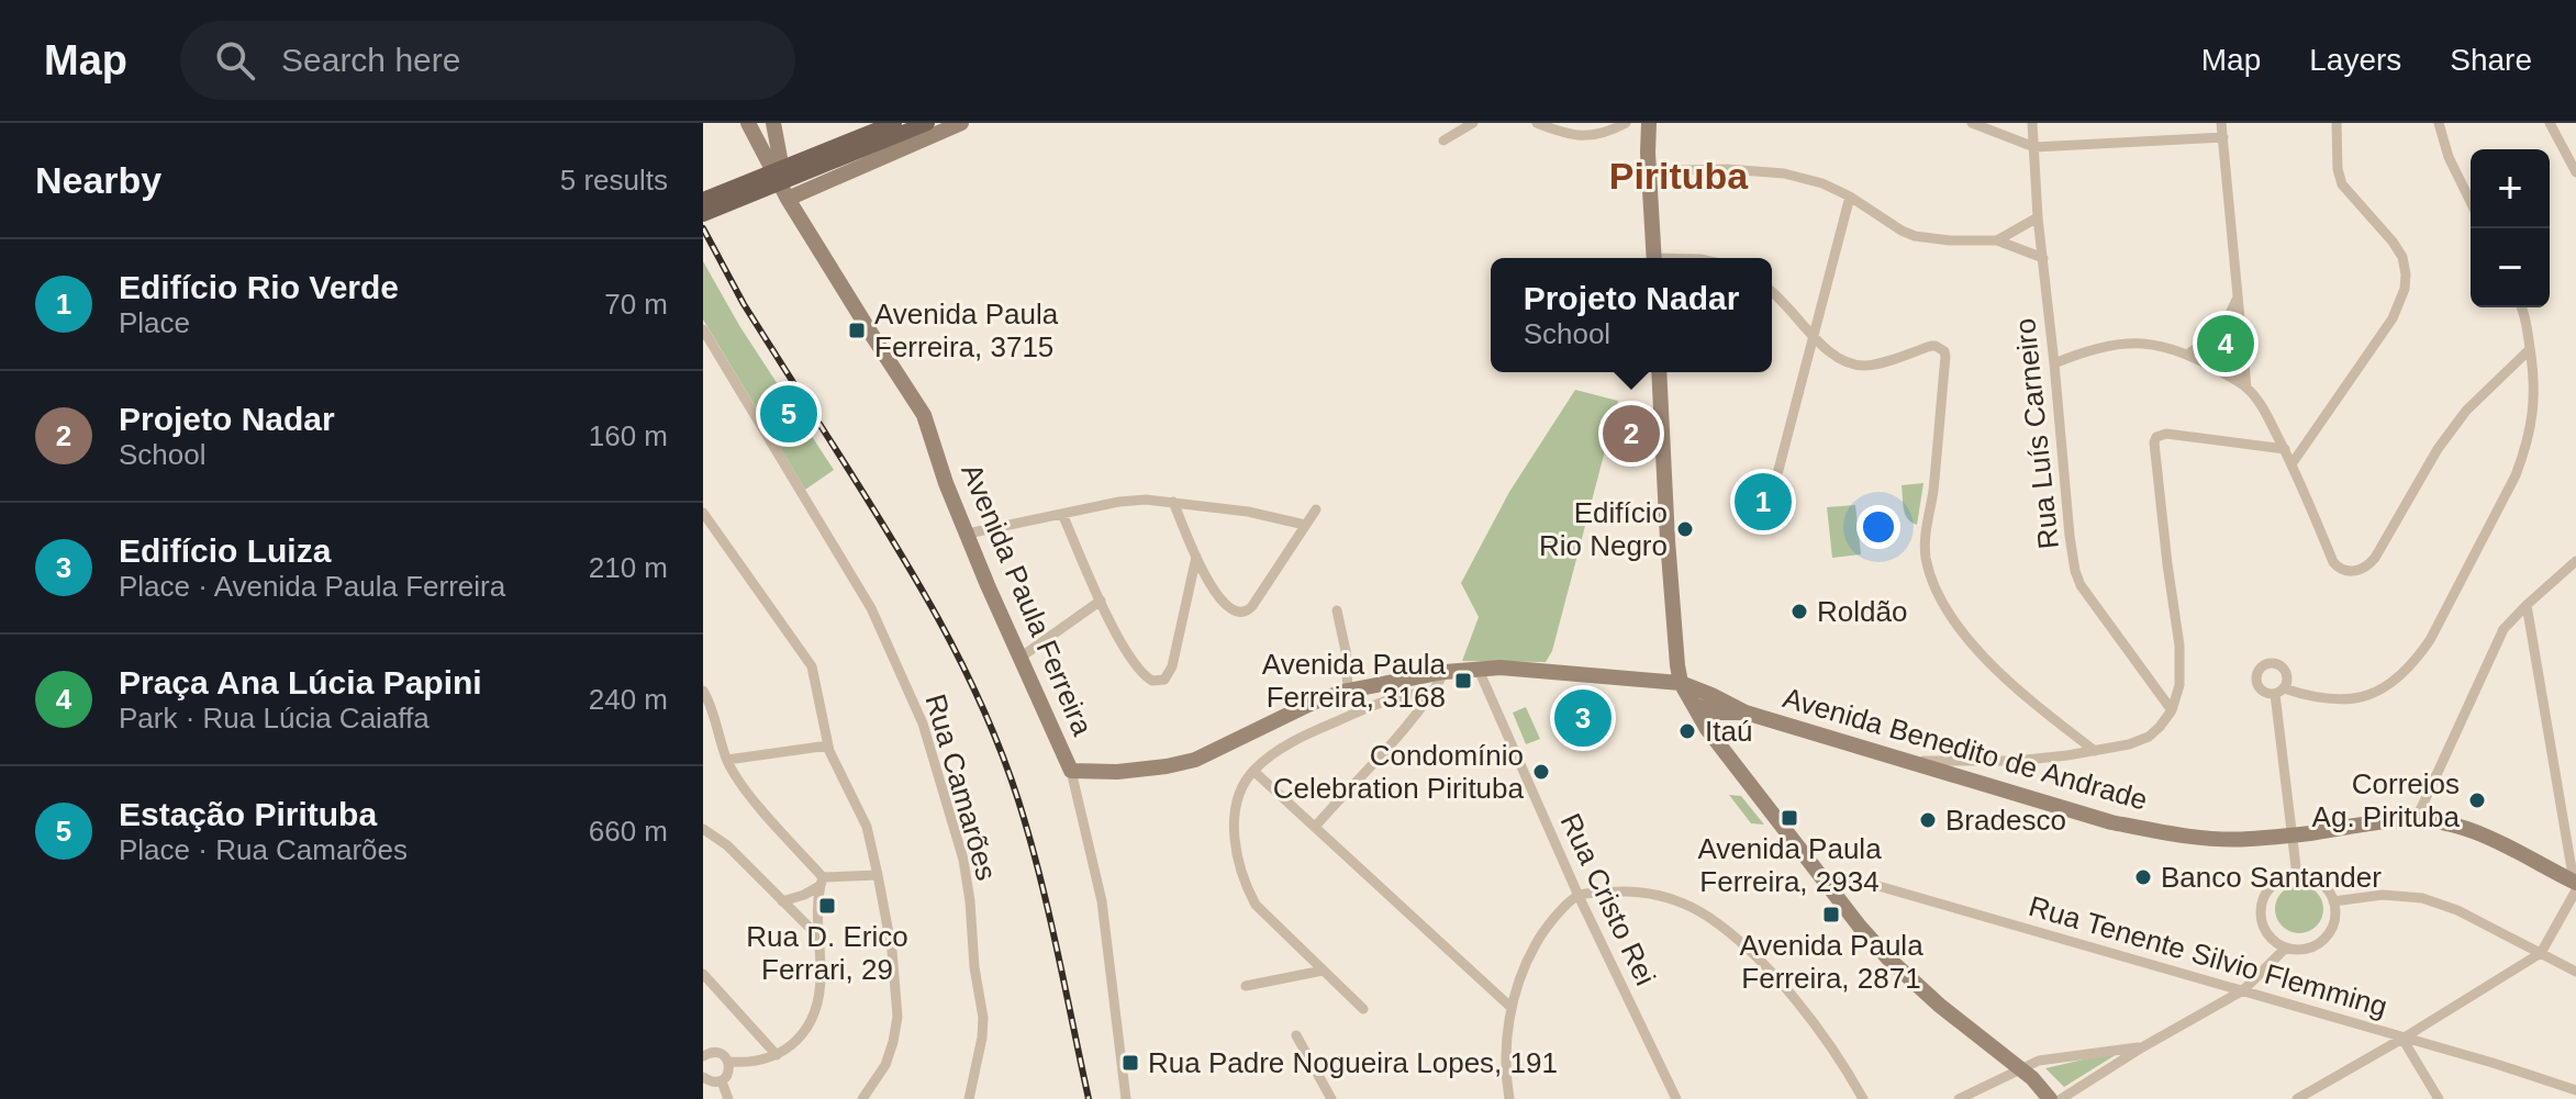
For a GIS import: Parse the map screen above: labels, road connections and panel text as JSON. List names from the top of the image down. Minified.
{"streets":{"main road":["Avenida Paula Ferreira","Avenida Benedito de Andrade"],"street":["Rua Luís Carneiro","Rua Camarões","Rua Cristo Rei","Rua Tenente Silvio Flemming"]},"crossings":[["Avenida Paula Ferreira","Avenida Benedito de Andrade"],["Avenida Paula Ferreira","Rua Cristo Rei"]],"districts":["Pirituba"],"places":{"transit":["Avenida Paula Ferreira, 3715","Avenida Paula Ferreira, 3168","Avenida Paula Ferreira, 2934","Rua D. Erico Ferrari, 29","Avenida Paula Ferreira, 2871","Rua Padre Nogueira Lopes, 191"],"other":["Edifício Rio Negro","Roldão","Itaú","Condomínio Celebration Pirituba","Correios Ag. Pirituba","Bradesco","Banco Santander"]},"page":{"header":"Map","search":"Search here","nav":["Map","Layers","Share"],"heading":["Nearby","5 results"],"map_buttons":["+","−"],"list":[{"mark":"1","name":"Edifício Rio Verde","note":"Place","value":"70 m"},{"mark":"2","name":"Projeto Nadar","note":"School","value":"160 m"},{"mark":"3","name":"Edifício Luiza","note":"Place · Avenida Paula Ferreira","value":"210 m"},{"mark":"4","name":"Praça Ana Lúcia Papini","note":"Park · Rua Lúcia Caiaffa","value":"240 m"},{"mark":"5","name":"Estação Pirituba","note":"Place · Rua Camarões","value":"660 m"}],"popup":["Projeto Nadar","School"],"pins":["4","5","2","1","3"]}}
